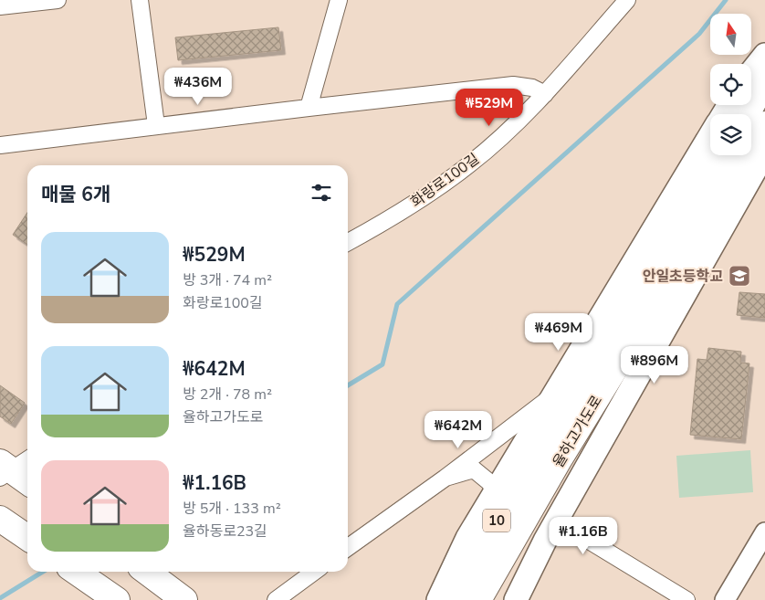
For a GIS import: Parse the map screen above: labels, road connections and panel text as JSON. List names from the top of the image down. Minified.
{"streets":{"main road":["율하고가도로","10"],"street":["화랑로100길"]},"places":{"school or university":["안일초등학교"]},"north":"top","page":{"price":["₩436M","₩529M","₩469M","₩896M","₩642M","₩1.16B"],"heading":"매물 6개","list":[{"name":"₩529M","note":"방 3개 · 74 m² · 화랑로100길"},{"name":"₩642M","note":"방 2개 · 78 m² · 율하고가도로"},{"name":"₩1.16B","note":"방 5개 · 133 m² · 율하동로23길"}]}}
